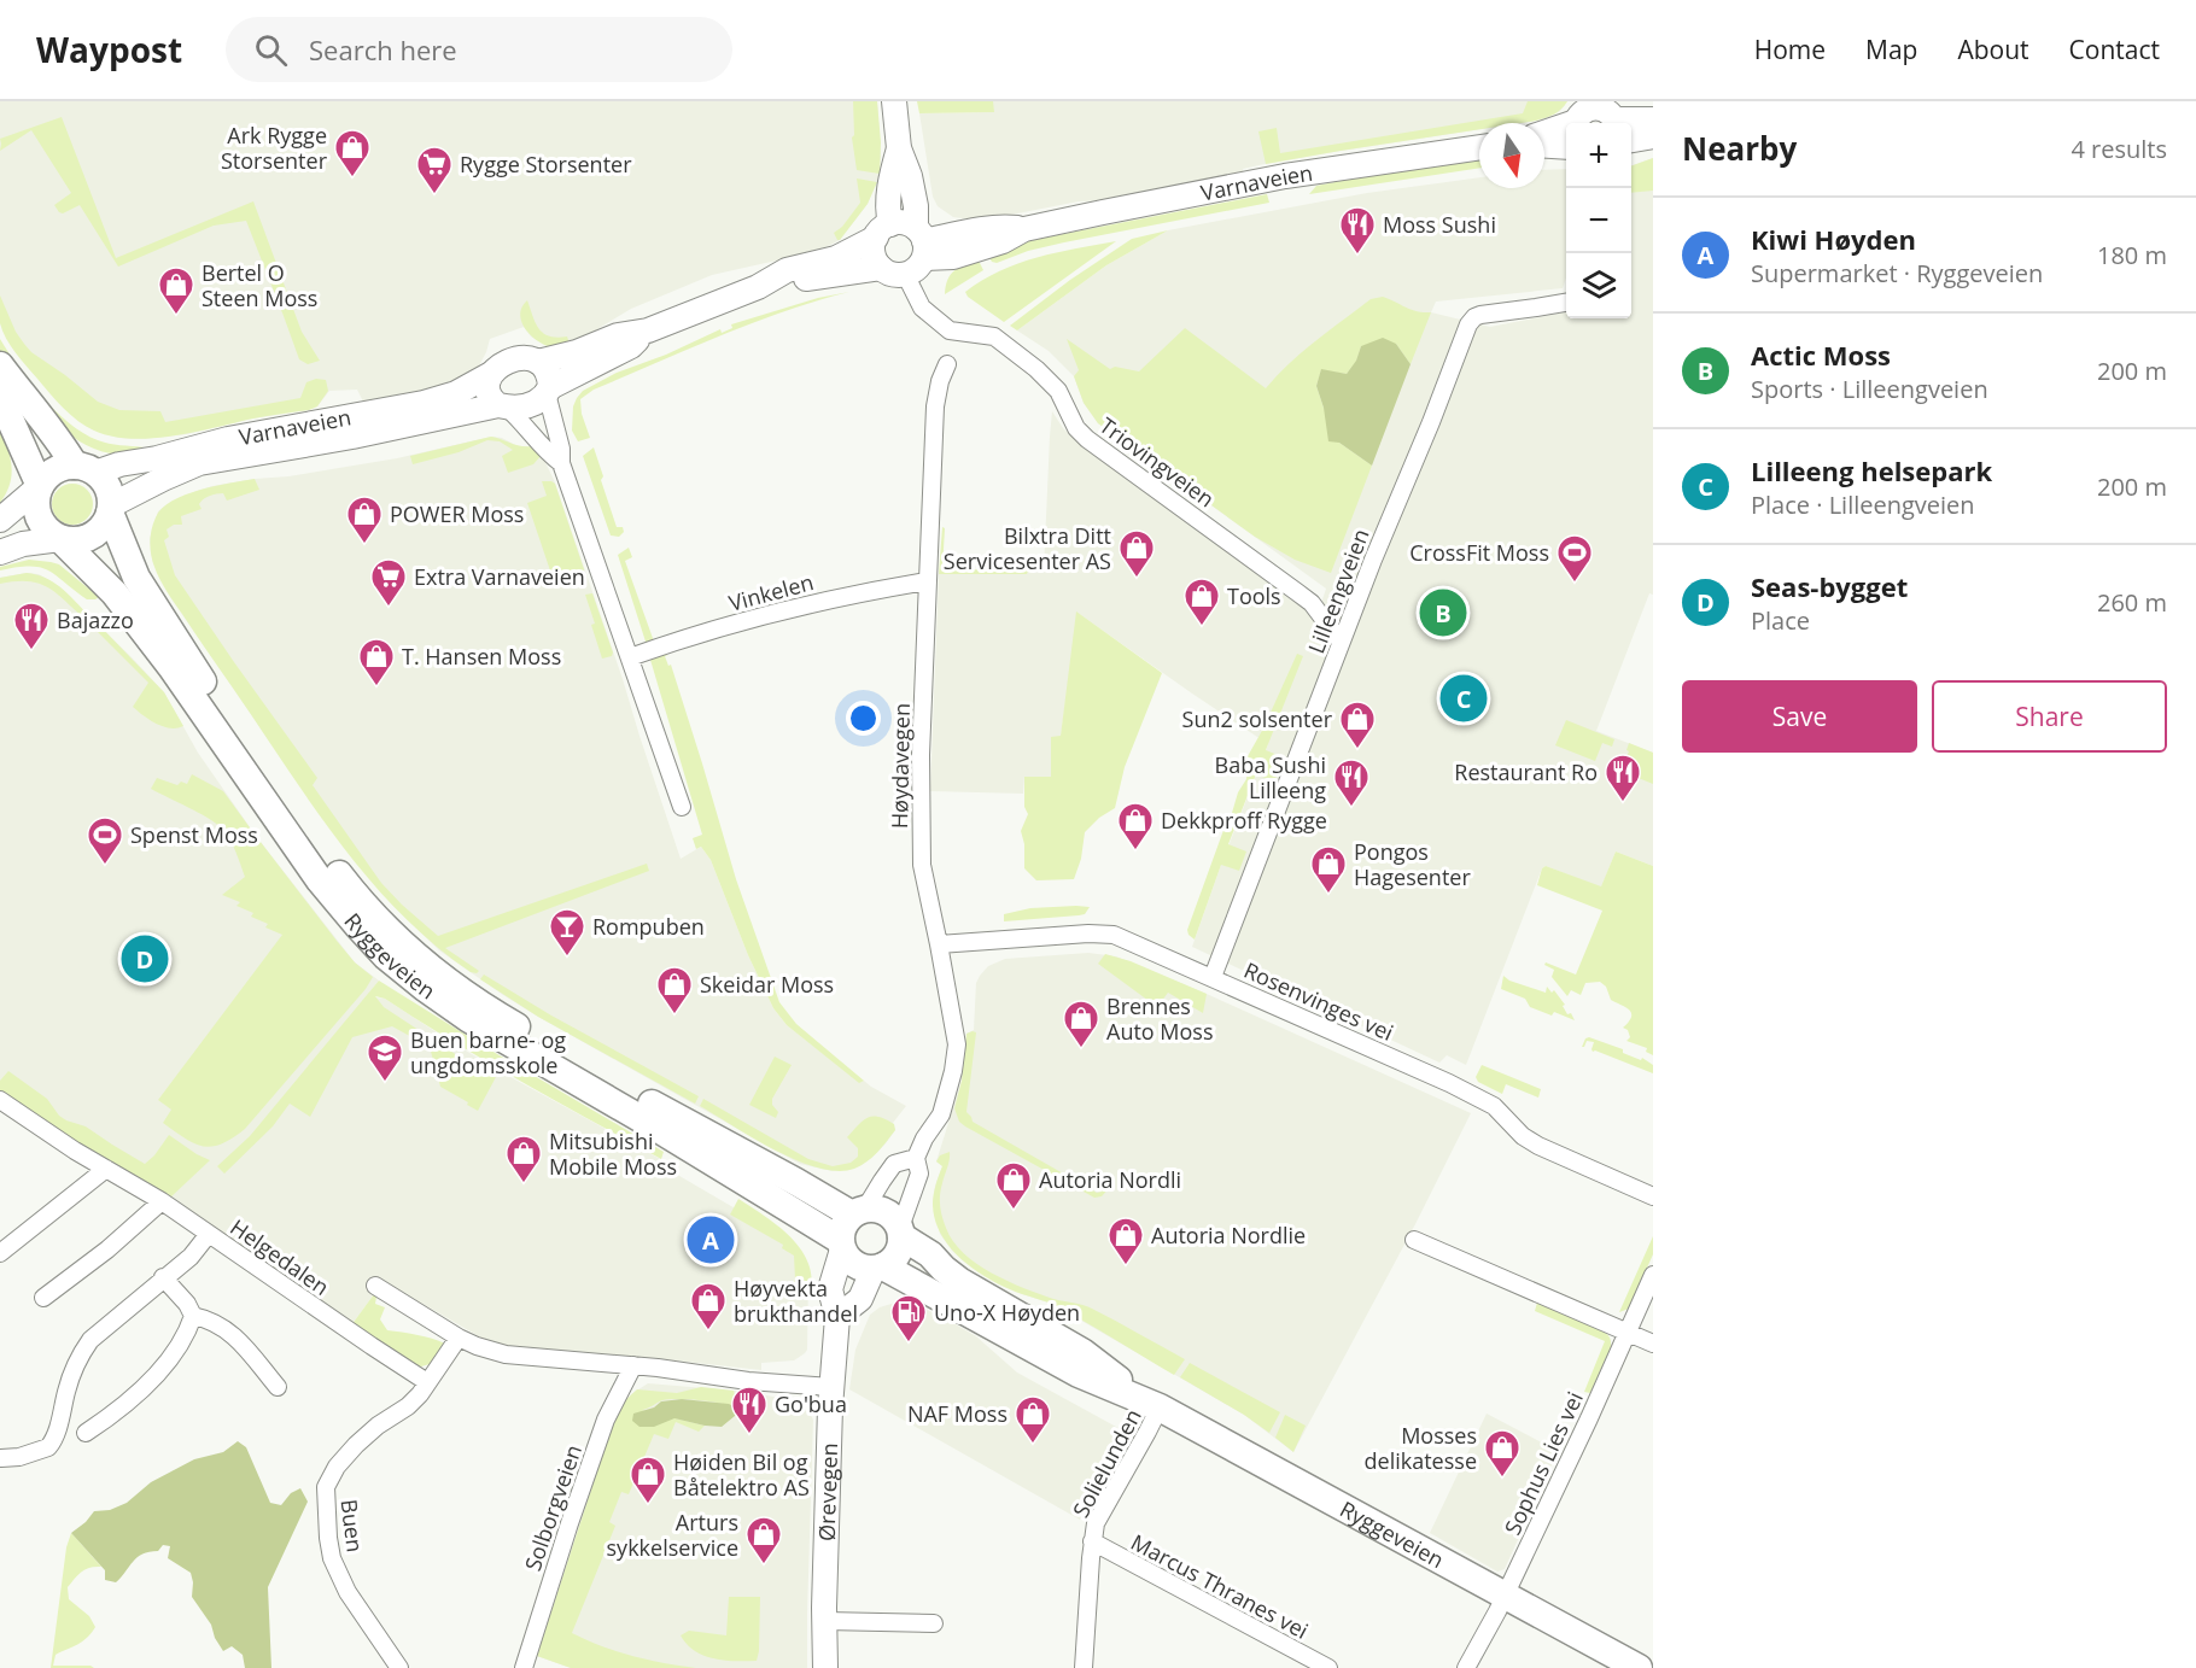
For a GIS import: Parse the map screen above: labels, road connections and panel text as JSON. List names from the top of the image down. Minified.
{"streets":{"main road":["Ryggeveien"],"street":["Varnaveien","Triovingveien","Lilleengveien","Vinkelen","Høydavegen","Rosenvinges vei","Helgedalen","Solielunden","Sophus Lies vei","Ørevegen","Solborgveien","Buen","Marcus Thranes vei"]},"crossings":[["Varnaveien","Triovingveien"],["Varnaveien","Ryggeveien"],["Triovingveien","Lilleengveien"],["Lilleengveien","Rosenvinges vei"],["Vinkelen","Høydavegen"],["Høydavegen","Ryggeveien"],["Høydavegen","Rosenvinges vei"],["Høydavegen","Ørevegen"],["Ryggeveien","Solielunden"],["Ryggeveien","Sophus Lies vei"],["Ryggeveien","Ørevegen"],["Helgedalen","Buen"],["Solielunden","Marcus Thranes vei"]],"places":{"shop":["Ark Rygge Storsenter","Bertel O Steen Moss","POWER Moss","Bilxtra Ditt Servicesenter AS","Tools","T. Hansen Moss","Sun2 solsenter","Dekkproff Rygge","Pongos Hagesenter","Skeidar Moss","Brennes Auto Moss","Mitsubishi Mobile Moss","Autoria Nordli","Autoria Nordlie","Høyvekta brukthandel","NAF Moss","Mosses delikatesse","Høiden Bil og Båtelektro AS","Arturs sykkelservice"],"supermarket":["Rygge Storsenter","Extra Varnaveien"],"restaurant":["Moss Sushi","Bajazzo","Restaurant Ro","Baba Sushi Lilleeng","Go'bua"],"sports":["CrossFit Moss","Spenst Moss"],"bar":["Rompuben"],"school or university":["Buen barne- og ungdomsskole"],"fuel station":["Uno-X Høyden"]},"north":"bottom","page":{"header":"Waypost","search":"Search here","nav":["Home","Map","About","Contact"],"heading":["Nearby","4 results"],"map_buttons":["+","−"],"list":[{"mark":"A","name":"Kiwi Høyden","note":"Supermarket · Ryggeveien","value":"180 m"},{"mark":"B","name":"Actic Moss","note":"Sports · Lilleengveien","value":"200 m"},{"mark":"C","name":"Lilleeng helsepark","note":"Place · Lilleengveien","value":"200 m"},{"mark":"D","name":"Seas-bygget","note":"Place","value":"260 m"}],"pins":["B","C","D","A"],"buttons":["Save","Share"]}}
